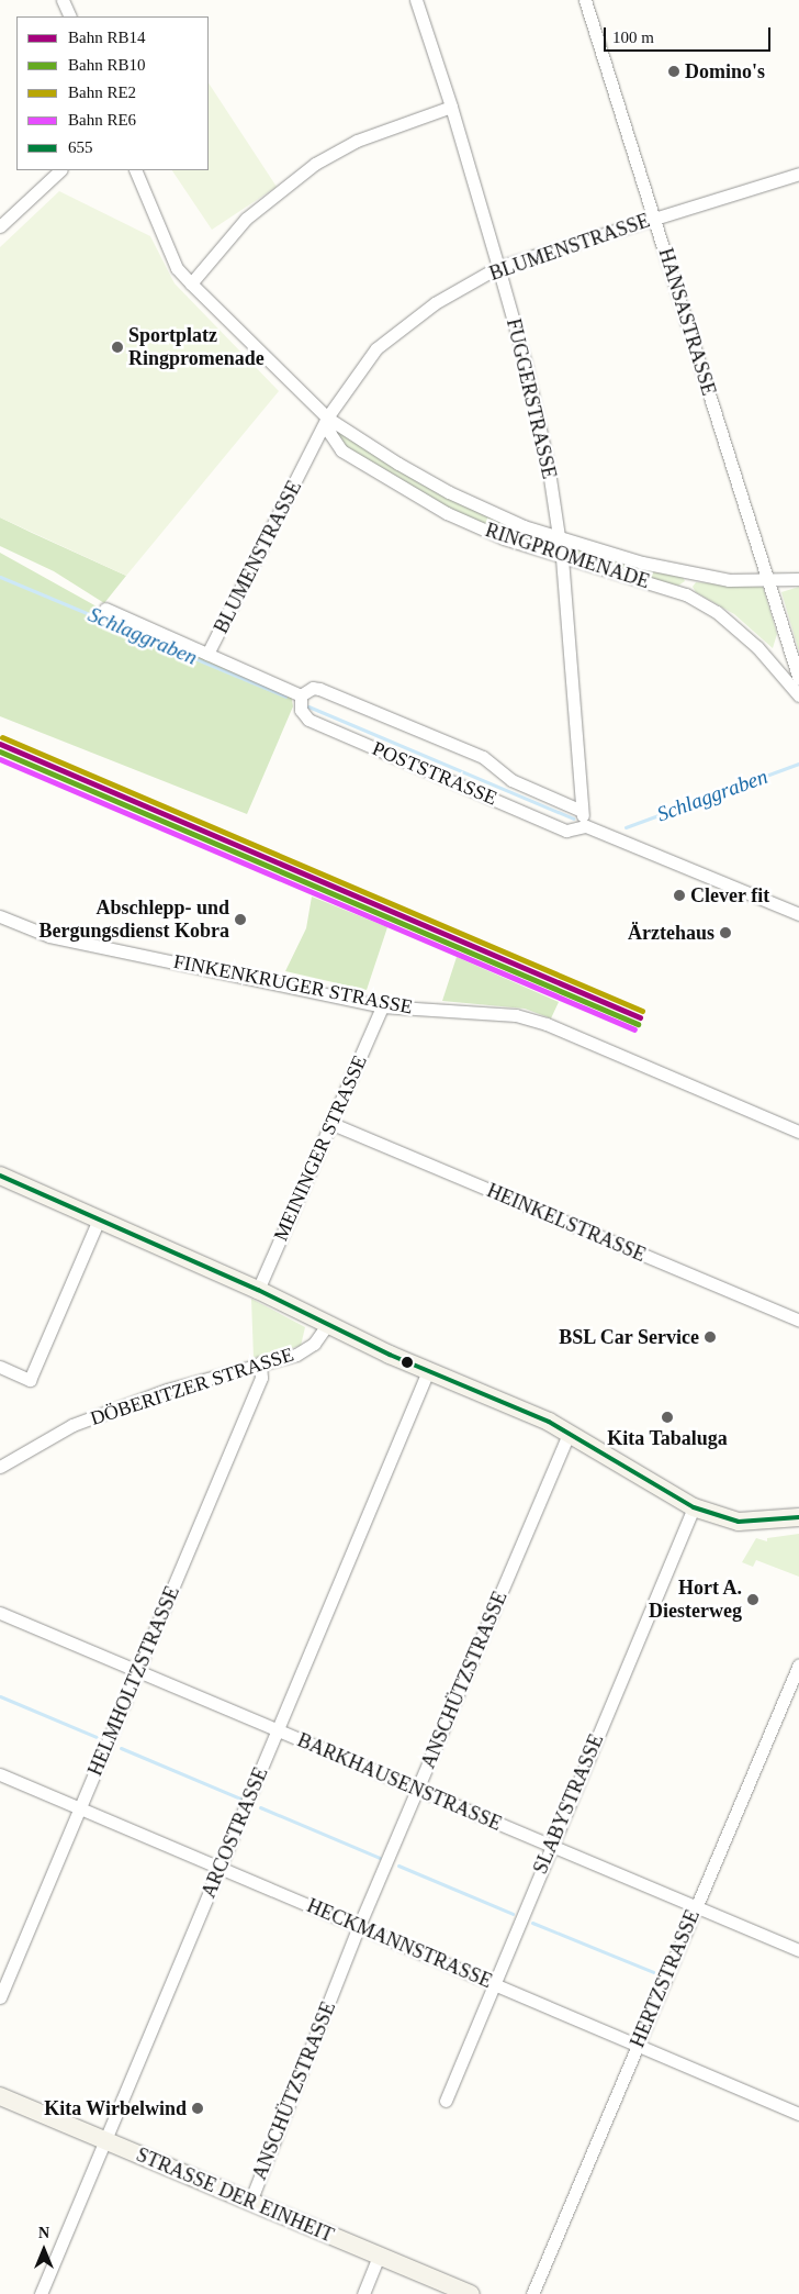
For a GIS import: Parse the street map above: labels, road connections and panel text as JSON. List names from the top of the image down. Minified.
{"streets":{"street":["BLUMENSTRASSE","HANSASTRASSE","FUGGERSTRASSE","RINGPROMENADE","POSTSTRASSE","FINKENKRUGER STRASSE","MEININGER STRASSE","HEINKELSTRASSE","DÖBERITZER STRASSE","ANSCHÜTZSTRASSE","HELMHOLTZSTRASSE","BARKHAUSENSTRASSE","SLABYSTRASSE","ARCOSTRASSE","HECKMANNSTRASSE","HERTZSTRASSE","STRASSE DER EINHEIT"]},"crossings":[["BLUMENSTRASSE","HANSASTRASSE"],["BLUMENSTRASSE","FUGGERSTRASSE"],["BLUMENSTRASSE","RINGPROMENADE"],["HANSASTRASSE","RINGPROMENADE"],["FUGGERSTRASSE","RINGPROMENADE"],["FUGGERSTRASSE","POSTSTRASSE"],["FINKENKRUGER STRASSE","MEININGER STRASSE"],["MEININGER STRASSE","HEINKELSTRASSE"],["DÖBERITZER STRASSE","HELMHOLTZSTRASSE"],["ANSCHÜTZSTRASSE","BARKHAUSENSTRASSE"],["ANSCHÜTZSTRASSE","HECKMANNSTRASSE"],["ANSCHÜTZSTRASSE","STRASSE DER EINHEIT"],["HELMHOLTZSTRASSE","BARKHAUSENSTRASSE"],["HELMHOLTZSTRASSE","HECKMANNSTRASSE"],["BARKHAUSENSTRASSE","SLABYSTRASSE"],["BARKHAUSENSTRASSE","ARCOSTRASSE"],["BARKHAUSENSTRASSE","HERTZSTRASSE"],["SLABYSTRASSE","HECKMANNSTRASSE"],["ARCOSTRASSE","HECKMANNSTRASSE"],["ARCOSTRASSE","STRASSE DER EINHEIT"],["HECKMANNSTRASSE","HERTZSTRASSE"]],"water":["Schlaggraben"],"places":["Domino's","Sportplatz Ringpromenade","Clever fit","Abschlepp- und Bergungsdienst Kobra","Ärztehaus","BSL Car Service","Kita Tabaluga","Hort A. Diesterweg","Kita Wirbelwind"],"lines":["rail line RE2","rail line RB14","rail line RB10","rail line RE6","transit line 655"],"legend":["Bahn RB14","Bahn RB10","Bahn RE2","Bahn RE6","655"],"scale_bar":"100 m","north":"top"}
